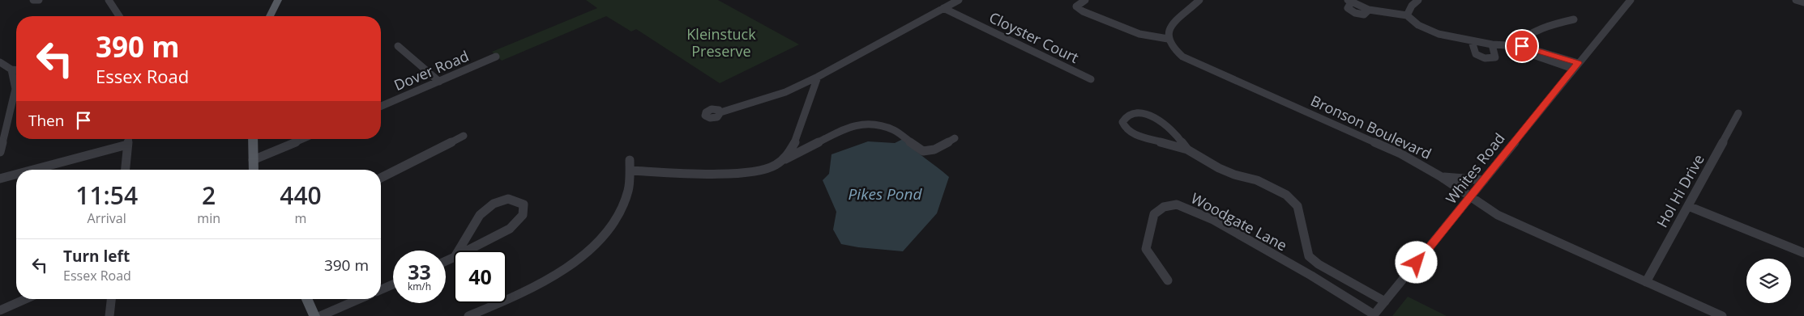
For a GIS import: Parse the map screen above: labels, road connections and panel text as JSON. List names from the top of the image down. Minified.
{"streets":{"street":["Cloyster Court","Dover Road","Bronson Boulevard","Whites Road","Hol Hi Drive","Woodgate Lane"]},"crossings":[["Bronson Boulevard","Whites Road"],["Bronson Boulevard","Hol Hi Drive"],["Whites Road","Woodgate Lane"]],"water":["Pikes Pond"],"parks":["Kleinstuck Preserve"],"page":{"turn":["390 m","Essex Road"],"then":"Then","eta":["11:54","Arrival","2","min","440","m"],"list":[{"name":"Turn left","note":"Essex Road","value":"390 m"}],"speed":"33 km/h","limit":"40"}}
